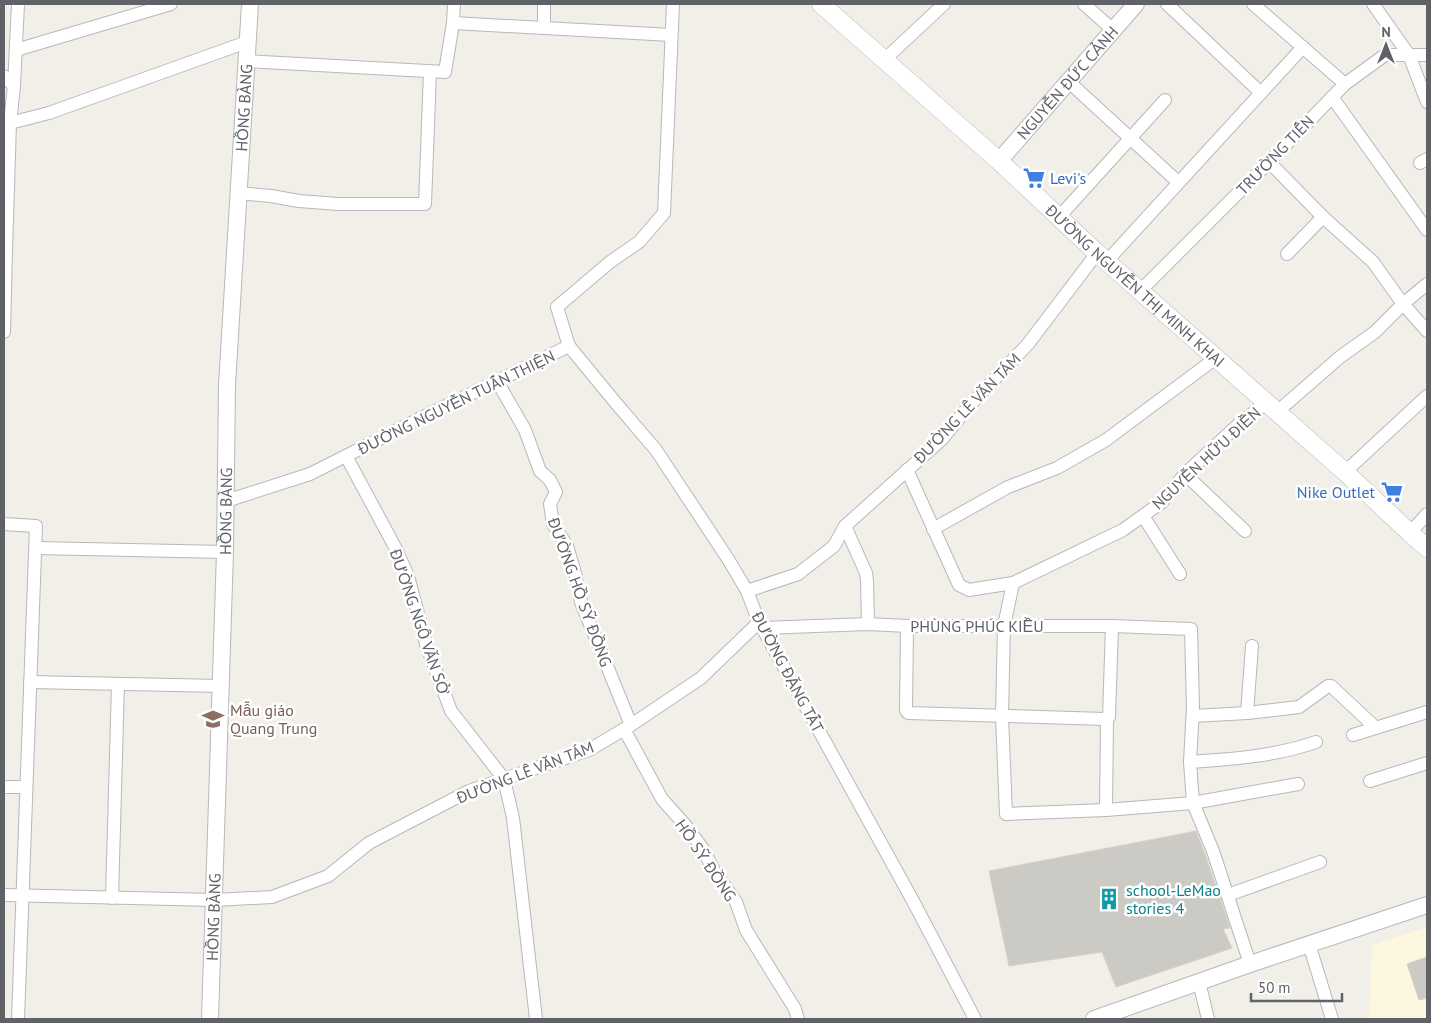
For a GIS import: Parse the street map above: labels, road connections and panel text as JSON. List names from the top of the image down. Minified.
{"streets":{"main road":["ĐƯỜNG NGUYỄN THỊ MINH KHAI"],"street":["NGUYỄN ĐỨC CẢNH","HỒNG BÀNG","TRƯỜNG TIẾN","ĐƯỜNG NGUYỄN TUẤN THIỆN","ĐƯỜNG LÊ VĂN TÁM","NGUYỄN HỮU ĐIỀN","ĐƯỜNG HỒ SỸ ĐỒNG","ĐƯỜNG NGÔ VĂN SỞ","PHÙNG PHÚC KIỀU","ĐƯỜNG ĐẶNG TẤT","HỒ SỸ ĐỒNG"]},"crossings":[["NGUYỄN ĐỨC CẢNH","ĐƯỜNG NGUYỄN THỊ MINH KHAI"],["HỒNG BÀNG","ĐƯỜNG NGUYỄN TUẤN THIỆN"],["HỒNG BÀNG","ĐƯỜNG LÊ VĂN TÁM"],["TRƯỜNG TIẾN","ĐƯỜNG NGUYỄN THỊ MINH KHAI"],["ĐƯỜNG NGUYỄN THỊ MINH KHAI","ĐƯỜNG LÊ VĂN TÁM"],["ĐƯỜNG NGUYỄN THỊ MINH KHAI","NGUYỄN HỮU ĐIỀN"],["ĐƯỜNG NGUYỄN TUẤN THIỆN","ĐƯỜNG HỒ SỸ ĐỒNG"],["ĐƯỜNG NGUYỄN TUẤN THIỆN","ĐƯỜNG NGÔ VĂN SỞ"],["ĐƯỜNG NGUYỄN TUẤN THIỆN","ĐƯỜNG ĐẶNG TẤT"],["ĐƯỜNG LÊ VĂN TÁM","NGUYỄN HỮU ĐIỀN"],["ĐƯỜNG LÊ VĂN TÁM","ĐƯỜNG HỒ SỸ ĐỒNG"],["ĐƯỜNG LÊ VĂN TÁM","ĐƯỜNG NGÔ VĂN SỞ"],["ĐƯỜNG LÊ VĂN TÁM","PHÙNG PHÚC KIỀU"],["ĐƯỜNG LÊ VĂN TÁM","ĐƯỜNG ĐẶNG TẤT"],["ĐƯỜNG LÊ VĂN TÁM","HỒ SỸ ĐỒNG"],["ĐƯỜNG HỒ SỸ ĐỒNG","HỒ SỸ ĐỒNG"],["PHÙNG PHÚC KIỀU","ĐƯỜNG ĐẶNG TẤT"]],"places":{"supermarket":["Levi's","Nike Outlet"],"school or university":["Mẫu giáo Quang Trung"],"building":["school-LeMao stories 4"]},"scale_bar":"50 m","north":"top"}
